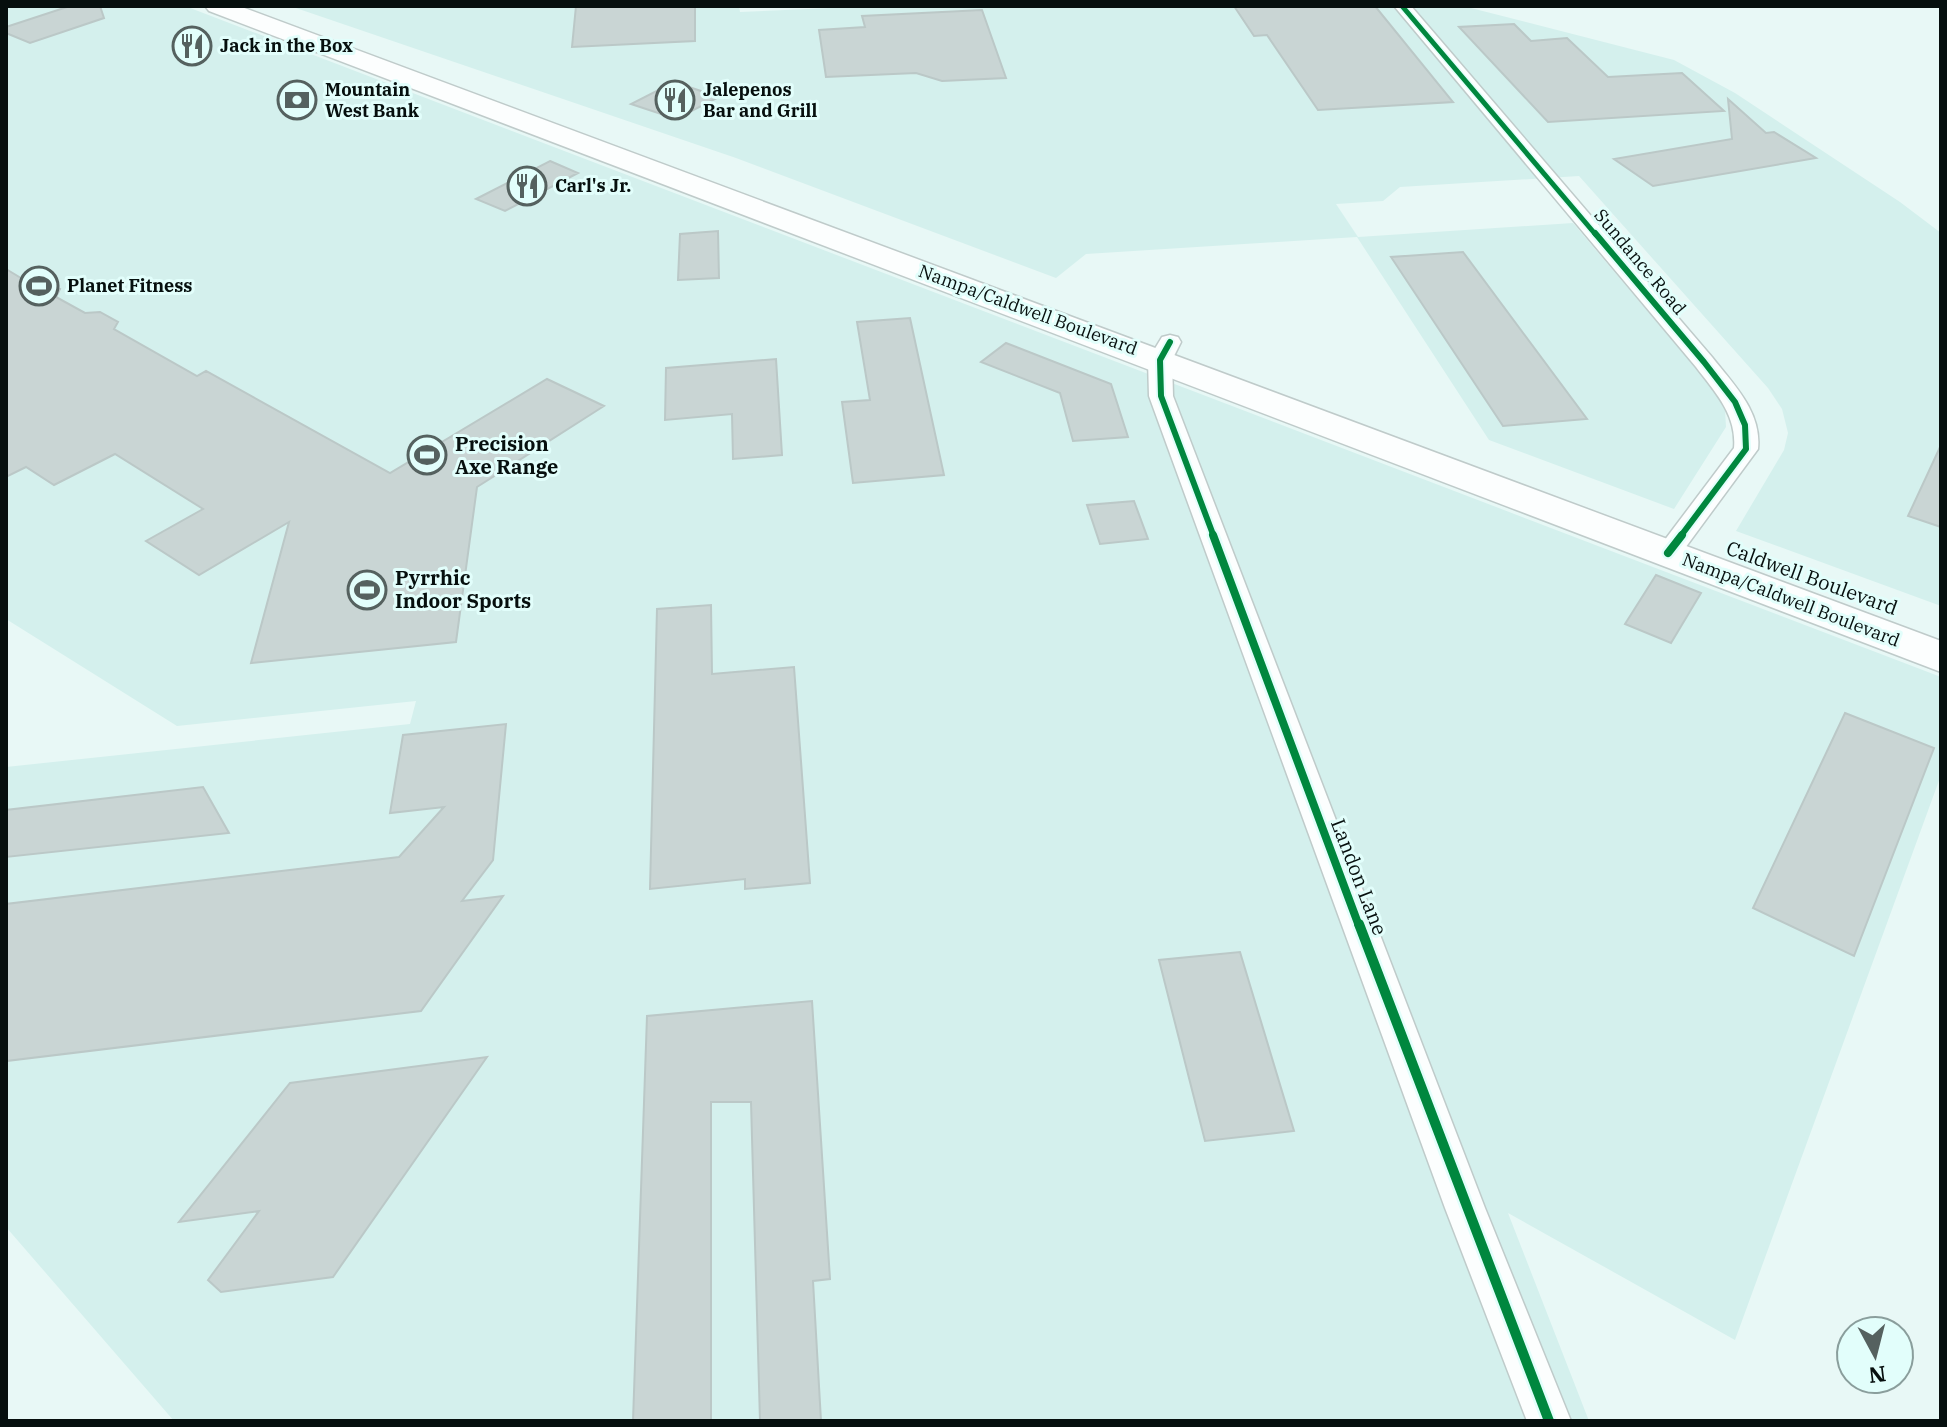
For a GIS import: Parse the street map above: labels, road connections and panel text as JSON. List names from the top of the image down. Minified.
{"streets":{"main road":["Nampa/Caldwell Boulevard","Caldwell Boulevard"],"street":["Sundance Road","Landon Lane"]},"crossings":[["Sundance Road","Nampa/Caldwell Boulevard"],["Sundance Road","Caldwell Boulevard"],["Nampa/Caldwell Boulevard","Caldwell Boulevard"],["Nampa/Caldwell Boulevard","Landon Lane"]],"places":{"restaurant":["Jack in the Box","Jalepenos Bar and Grill","Carl's Jr."],"bank":["Mountain West Bank"],"sports":["Planet Fitness","Precision Axe Range","Pyrrhic Indoor Sports"]},"north":"bottom"}
